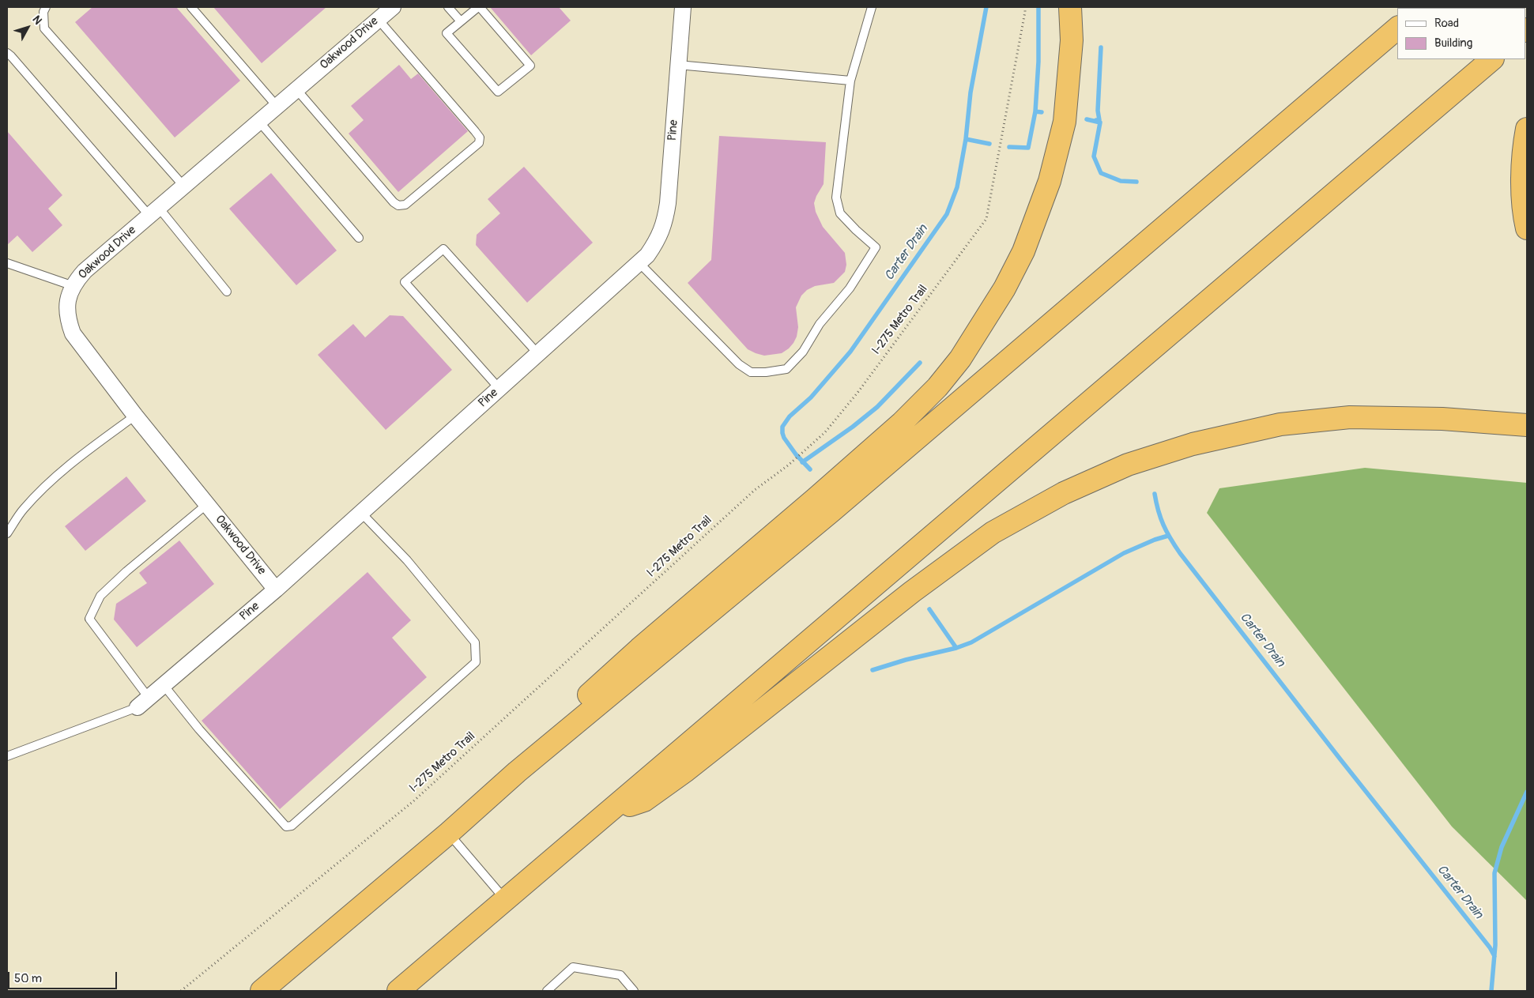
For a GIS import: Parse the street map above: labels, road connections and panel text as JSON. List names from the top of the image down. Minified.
{"streets":{"street":["Oakwood Drive","Pine"],"path":["I-275 Metro Trail"]},"crossings":[["Oakwood Drive","Pine"]],"water":["Carter Drain"],"legend":["Road","Building"],"scale_bar":"50 m","north":"top right"}
